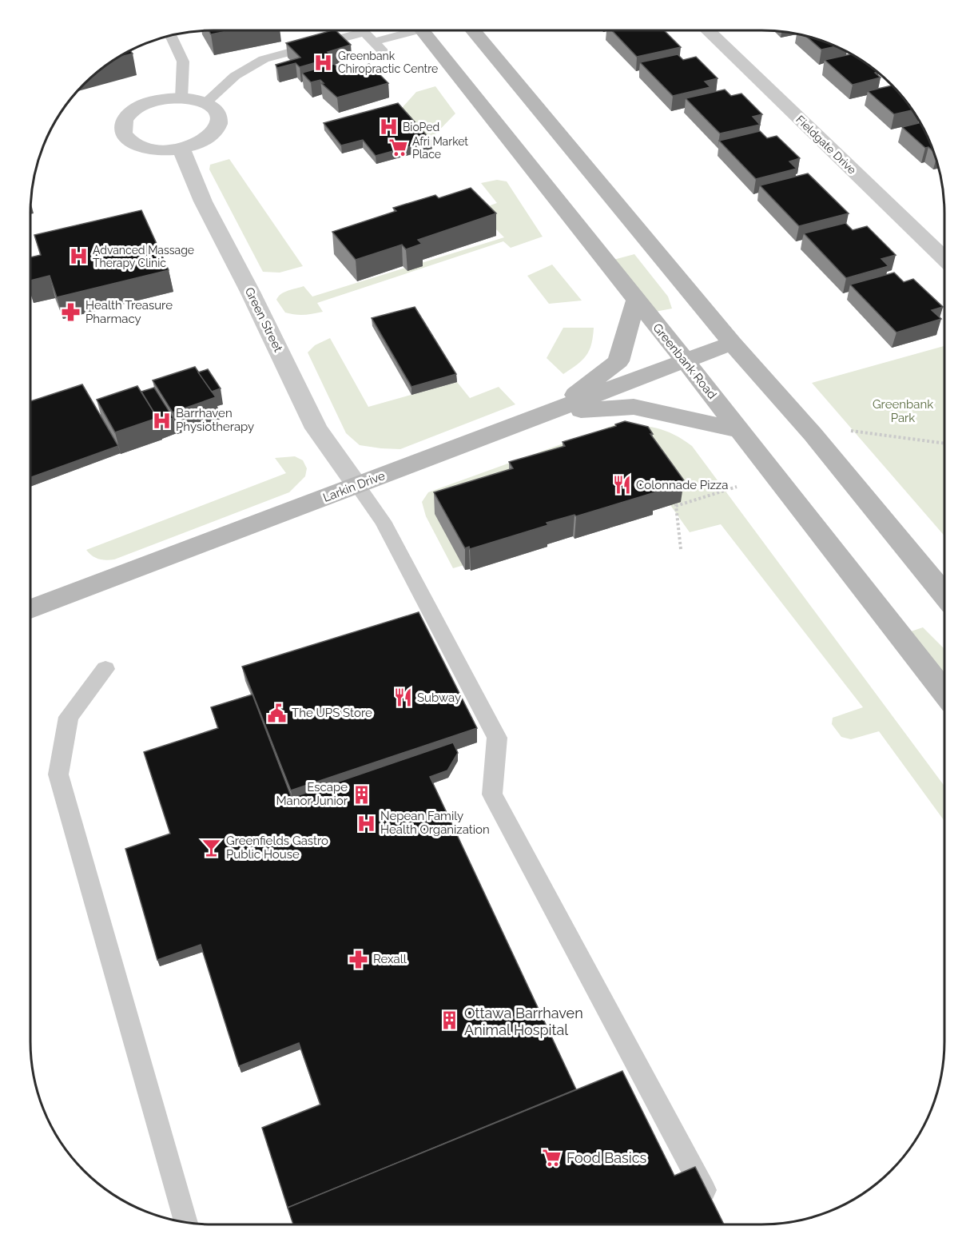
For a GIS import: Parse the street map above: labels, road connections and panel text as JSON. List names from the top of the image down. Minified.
{"streets":{"main road":["Greenbank Road","Larkin Drive"],"street":["Fieldgate Drive","Green Street"]},"crossings":[["Green Street","Larkin Drive"],["Greenbank Road","Larkin Drive"]],"parks":["Greenbank Park"],"places":{"hospital":["Greenbank Chiropractic Centre","BioPed","Advanced Massage Therapy Clinic","Barrhaven Physiotherapy","Nepean Family Health Organization"],"supermarket":["Afri Market Place","Food Basics"],"pharmacy":["Health Treasure Pharmacy","Rexall"],"restaurant":["Colonnade Pizza","Subway"],"public building":["The UPS Store"],"building":["Escape Manor Junior","Ottawa Barrhaven Animal Hospital"],"bar":["Greenfields Gastro Public House"]}}
